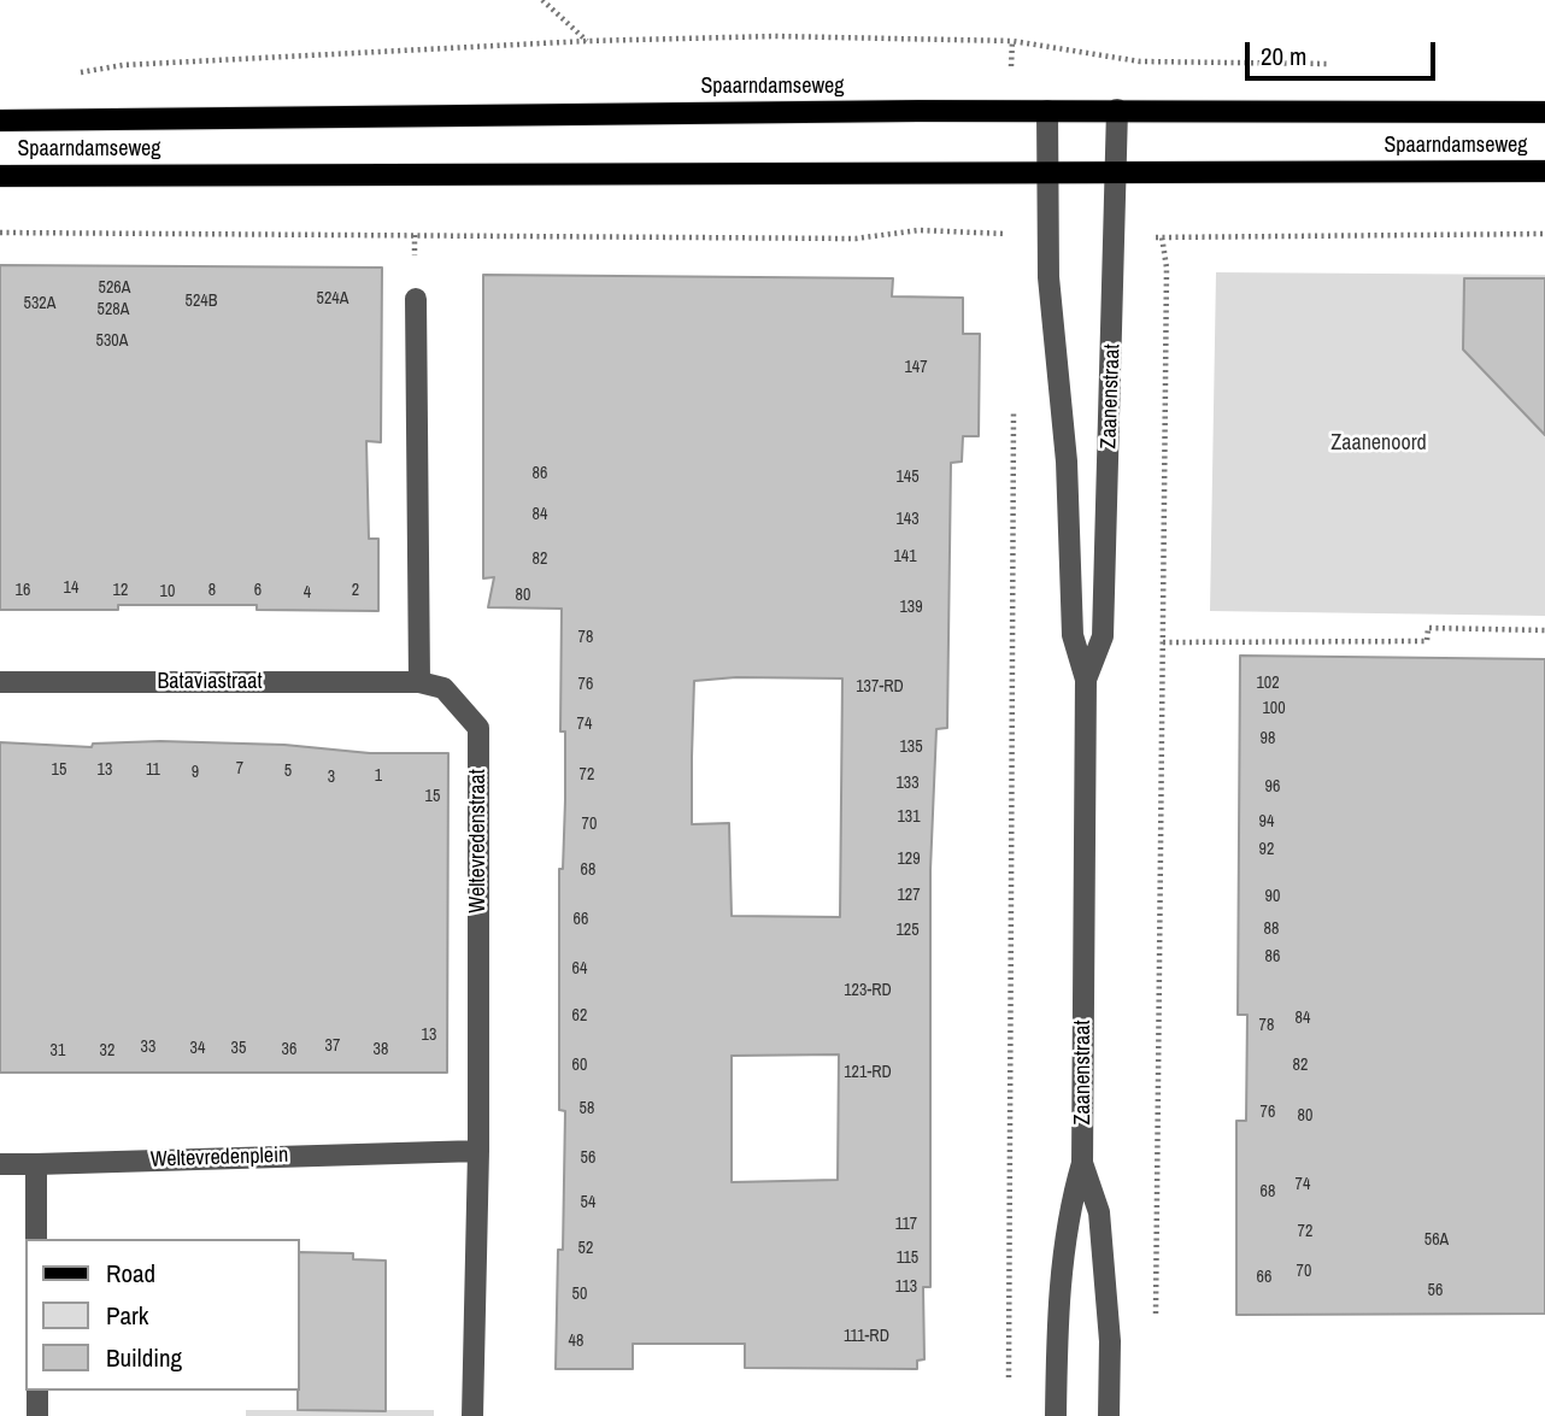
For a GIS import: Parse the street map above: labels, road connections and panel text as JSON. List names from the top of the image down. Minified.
{"streets":{"main road":["Spaarndamseweg"],"street":["Zaanenstraat","Bataviastraat","Weltevredenstraat","Weltevredenplein"]},"crossings":[["Spaarndamseweg","Zaanenstraat"],["Bataviastraat","Weltevredenstraat"],["Weltevredenstraat","Weltevredenplein"]],"parks":["Zaanenoord"],"house_numbers":["526A","524A","524B","532A","528A","530A","147","86","145","84","143","141","82","14","16","12","8","6","2","10","4","80","139","78","102","76","137-RD","100","74","98","135","7","15","13","11","5","9","72","1","3","133","96","15","131","94","70","92","129","68","127","90","66","88","125","86","64","123-RD","62","84","78","13","37","33","34","35","36","38","31","32","60","82","121-RD","58","76","80","56","74","68","54","117","72","56A","52","115","70","66","113","56","50","111-RD","48"],"legend":["Road","Park","Building"],"scale_bar":"20 m"}
